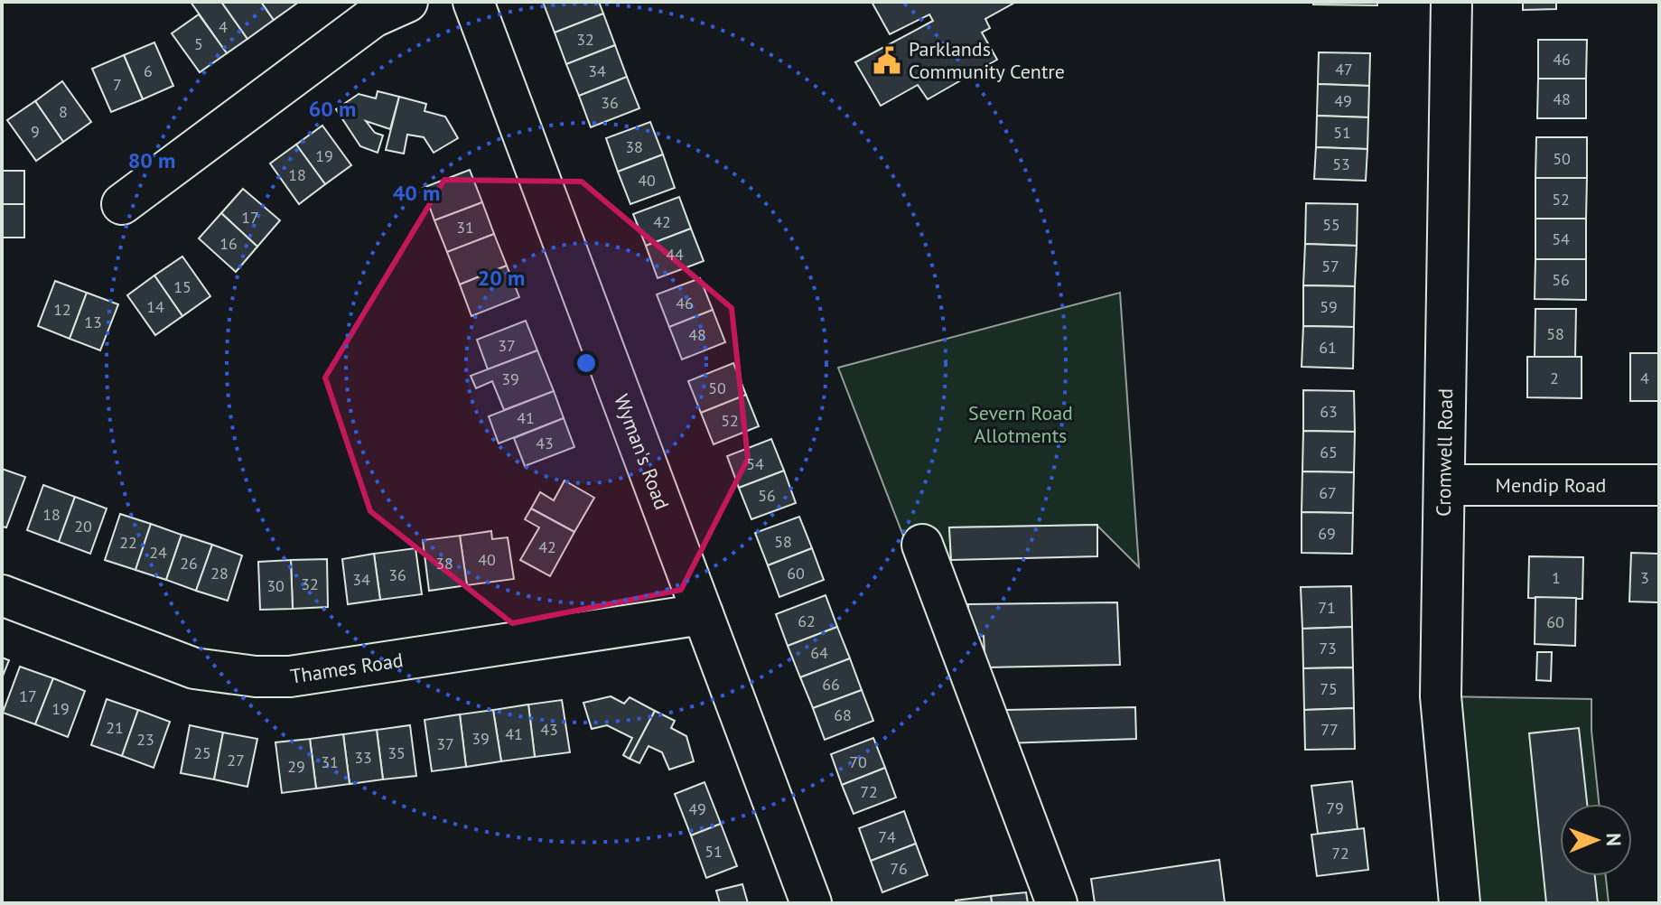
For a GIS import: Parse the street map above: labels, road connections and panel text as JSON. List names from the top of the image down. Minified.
{"streets":{"street":["Wyman's Road","Cromwell Road","Mendip Road","Thames Road"]},"crossings":[["Wyman's Road","Thames Road"],["Cromwell Road","Mendip Road"]],"parks":["Severn Road Allotments"],"places":{"public building":["Parklands Community Centre"]},"house_numbers":["4","32","5","46","47","6","34","7","48","49","36","8","9","51","38","19","50","53","18","40","52","17","42","55","31","54","16","44","57","56","15","46","14","59","12","13","58","48","37","61","2","4","39","50","63","41","52","43","65","54","67","56","18","20","69","58","22","42","24","40","26","38","28","60","36","1","3","34","32","30","71","62","60","73","64","66","75","17","19","68","21","43","77","41","39","23","37","25","35","33","27","31","70","29","72","79","49","74","51","72","76"],"north":"right","rings":["60 m","80 m","40 m","20 m"]}
